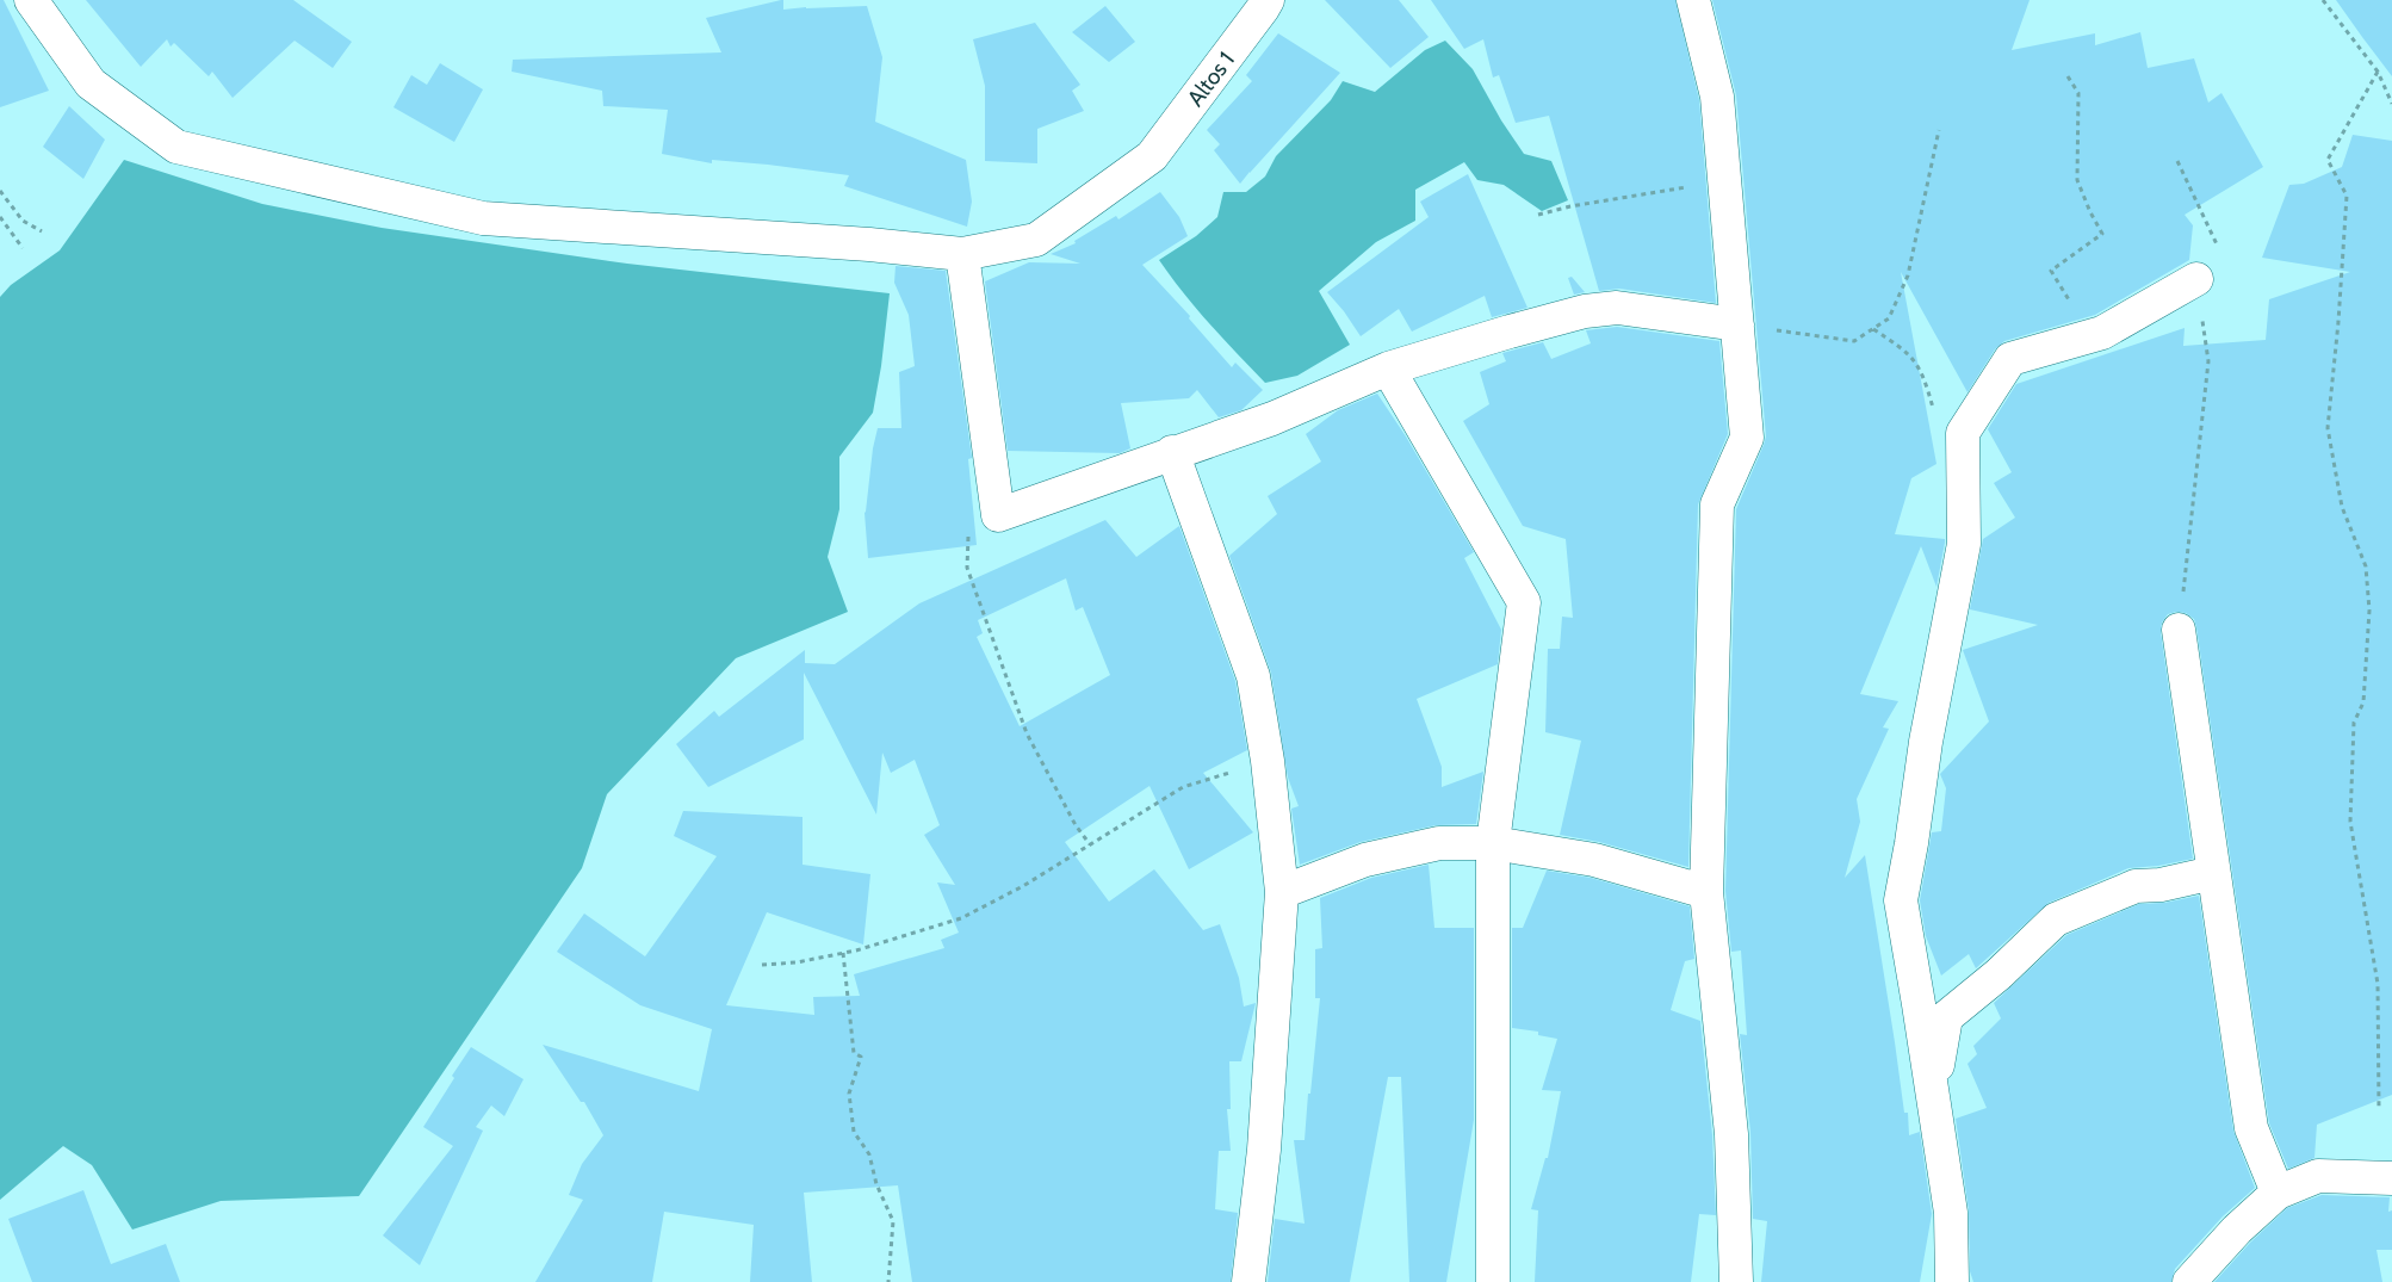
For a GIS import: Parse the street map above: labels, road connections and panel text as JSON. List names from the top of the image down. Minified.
{"streets":{"street":["Altos 1"]}}
